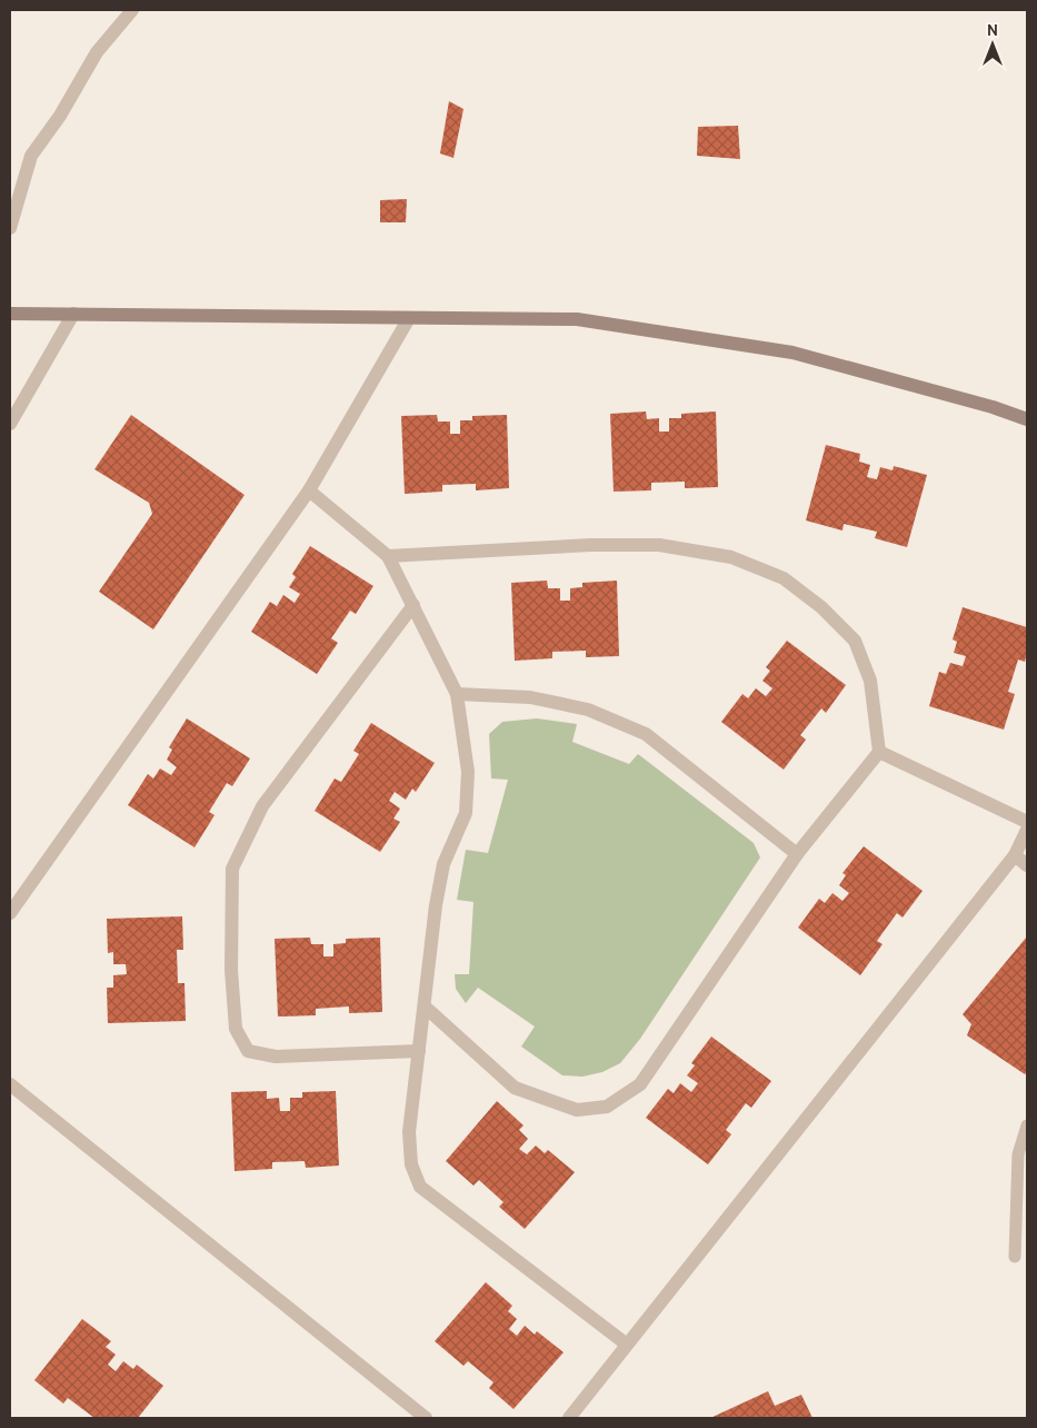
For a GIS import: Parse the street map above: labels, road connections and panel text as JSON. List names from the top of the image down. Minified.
{"north":"top"}
